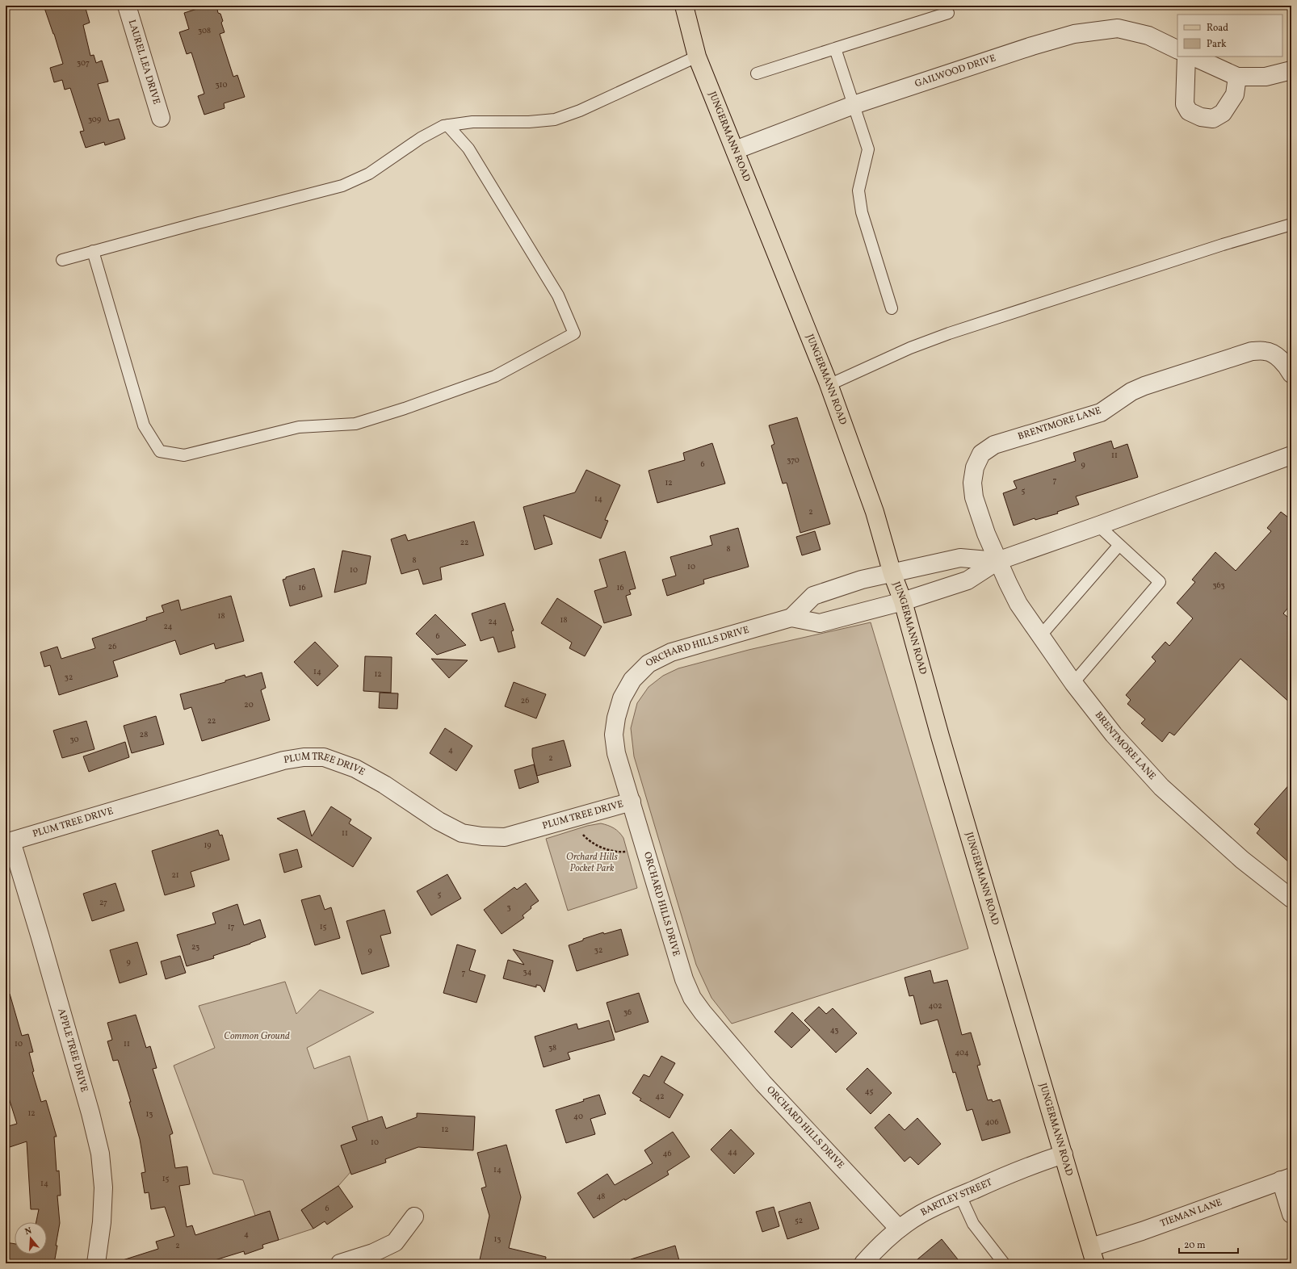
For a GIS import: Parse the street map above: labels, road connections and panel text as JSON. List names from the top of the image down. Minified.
{"streets":{"main road":["JUNGERMANN ROAD"],"street":["LAUREL LEA DRIVE","GAILWOOD DRIVE","BRENTMORE LANE","ORCHARD HILLS DRIVE","PLUM TREE DRIVE","APPLE TREE DRIVE","BARTLEY STREET","TIEMAN LANE"]},"crossings":[["GAILWOOD DRIVE","JUNGERMANN ROAD"],["JUNGERMANN ROAD","ORCHARD HILLS DRIVE"],["JUNGERMANN ROAD","BARTLEY STREET"],["JUNGERMANN ROAD","TIEMAN LANE"],["ORCHARD HILLS DRIVE","PLUM TREE DRIVE"],["ORCHARD HILLS DRIVE","BARTLEY STREET"],["PLUM TREE DRIVE","APPLE TREE DRIVE"]],"parks":["Orchard Hills Pocket Park","Common Ground"],"house_numbers":["308","307","310","309","11","370","6","9","7","12","5","14","2","22","8","8","10","10","363","16","16","18","18","24","24","6","26","14","12","32","26","20","22","28","30","4","2","11","19","21","5","27","3","17","15","23","32","9","9","34","7","402","36","43","10","11","38","404","45","42","12","13","40","406","12","10","44","46","14","15","14","48","6","52","4","13","2"],"legend":["Road","Park"],"scale_bar":"20 m","north":"top"}
